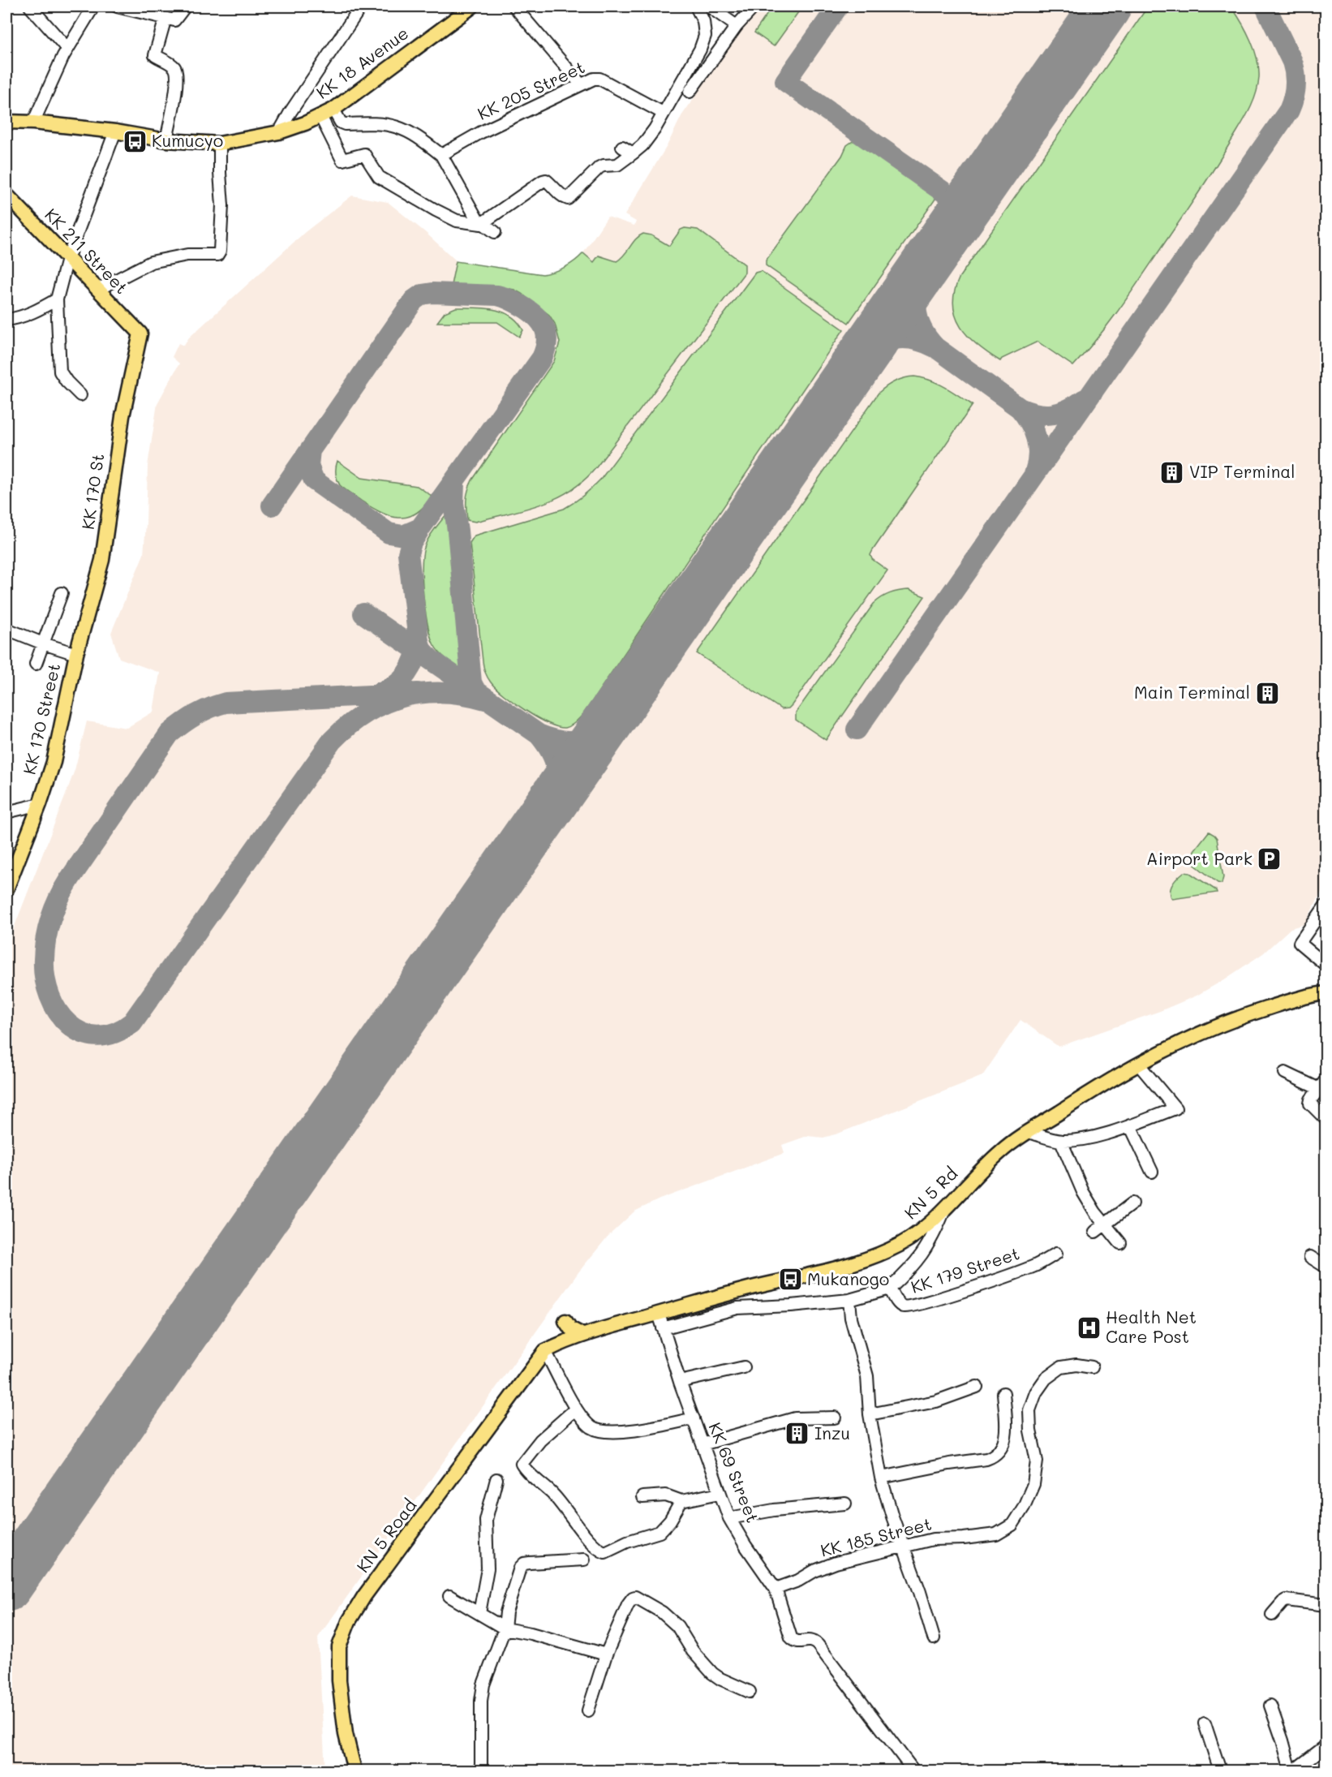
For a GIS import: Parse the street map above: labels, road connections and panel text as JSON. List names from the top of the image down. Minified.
{"streets":{"main road":["KK 18 Avenue","KK 211 Street","KK 170 St","KK 170 Street","KN 5 Rd","KN 5 Road"],"street":["KK 205 Street","KK 179 Street","KK 69 Street","KK 185 Street"]},"crossings":[["KK 211 Street","KK 170 St"],["KK 170 St","KK 170 Street"],["KN 5 Rd","KK 69 Street"],["KN 5 Rd","KN 5 Road"],["KK 179 Street","KK 69 Street"],["KK 69 Street","KK 185 Street"]],"places":{"bus stop":["Kumucyo","Mukanogo"],"building":["VIP Terminal","Main Terminal","Inzu"],"parking":["Airport Park"],"hospital":["Health Net Care Post"]}}
